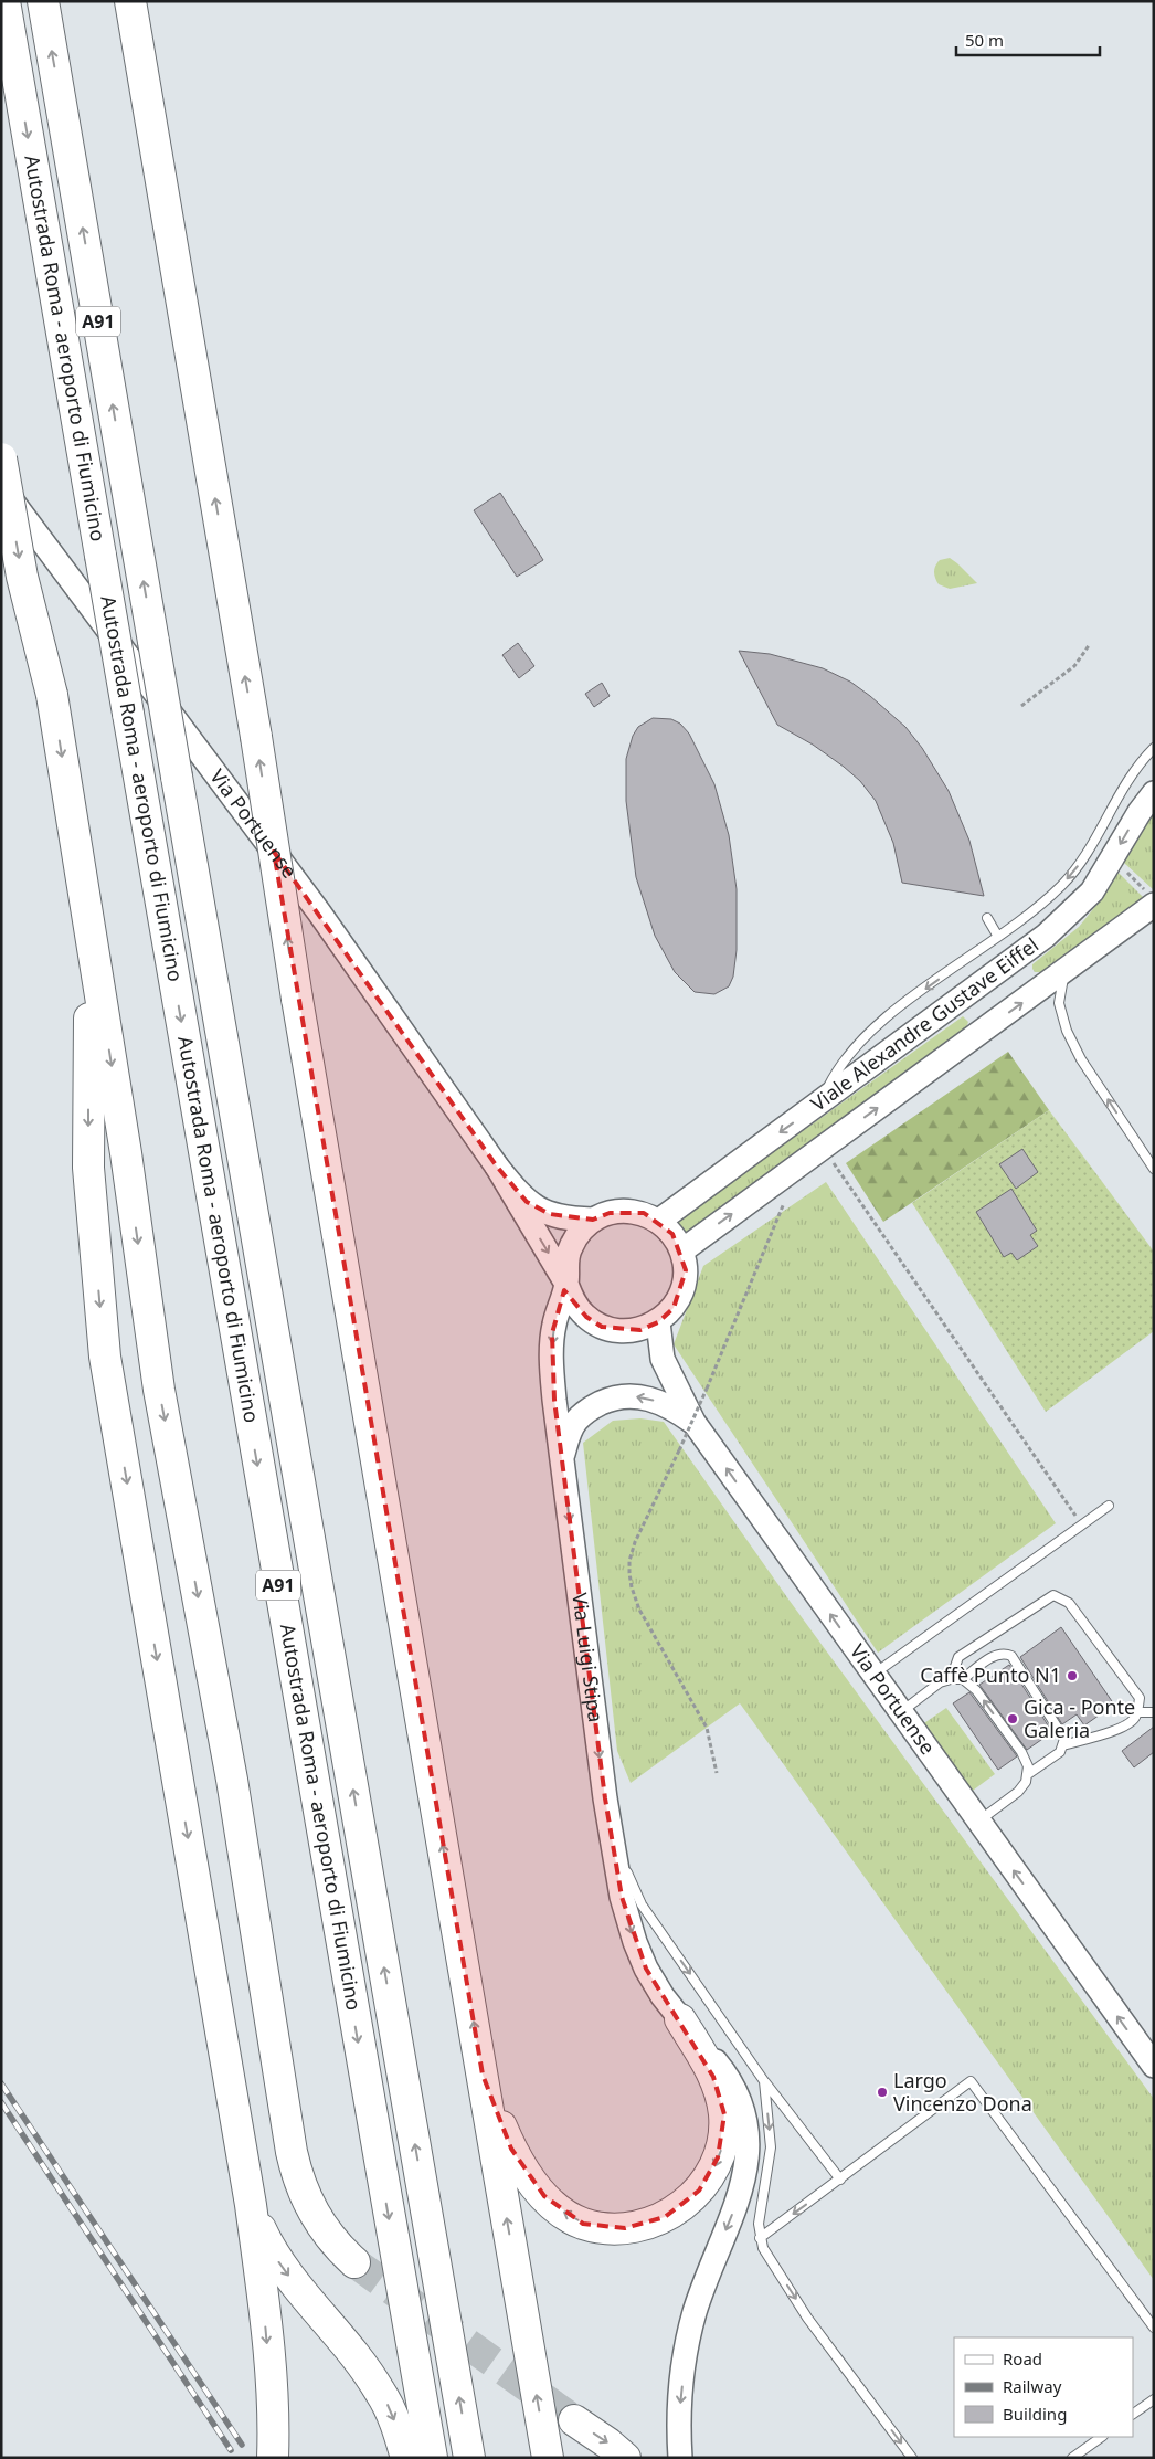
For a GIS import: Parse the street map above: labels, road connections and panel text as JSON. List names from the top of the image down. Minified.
{"streets":{"highway":["A91","Autostrada Roma - aeroporto di Fiumicino"],"main road":["Via Portuense","Viale Alexandre Gustave Eiffel","Via Luigi Stipa"]},"crossings":[["Via Portuense","Viale Alexandre Gustave Eiffel"],["Via Portuense","Via Luigi Stipa"],["Viale Alexandre Gustave Eiffel","Via Luigi Stipa"]],"one_way":["Via Luigi Stipa"],"places":["Caffè Punto N1","Gica - Ponte Galeria","Largo Vincenzo Dona"],"legend":["Road","Railway","Building"],"scale_bar":"50 m"}
